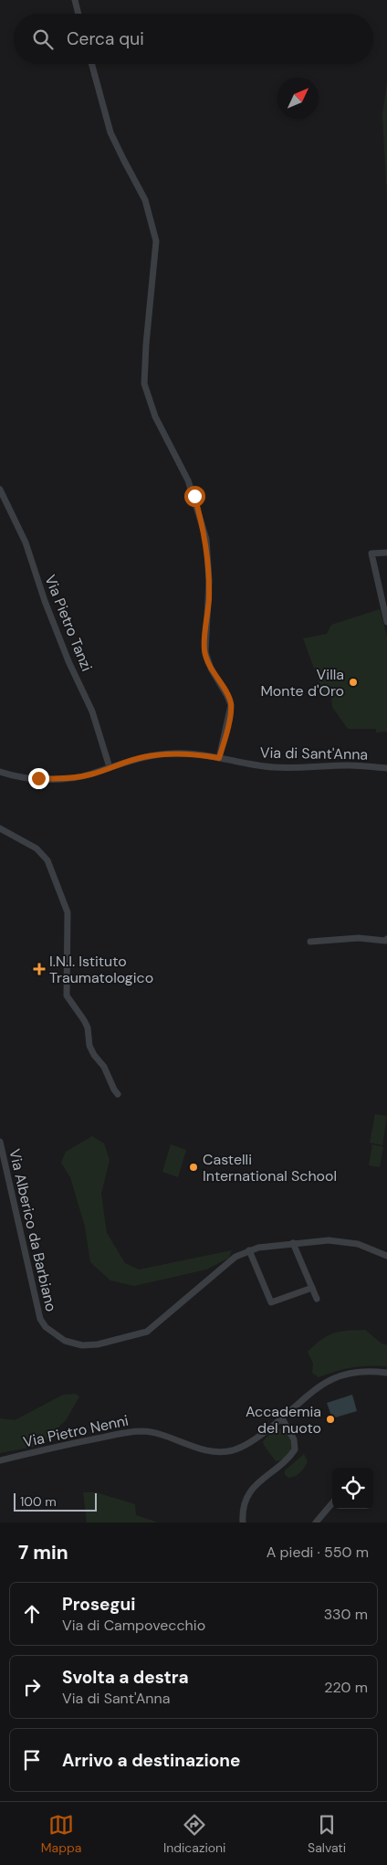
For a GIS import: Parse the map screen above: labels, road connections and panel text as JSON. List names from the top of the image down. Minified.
{"streets":{"street":["Via Pietro Tanzi","Via di Sant'Anna","Via Alberico da Barbiano","Via Pietro Nenni"]},"crossings":[["Via Pietro Tanzi","Via di Sant'Anna"]],"places":{"other":["Villa Monte d'Oro","Castelli International School","Accademia del nuoto"],"health":["I.N.I. Istituto Traumatologico"]},"scale_bar":"100 m","north":"top right","page":{"search":"Cerca qui","scale":"100 m","heading":["7 min","A piedi · 550 m"],"list":[["Prosegui","Via di Campovecchio","330 m"],["Svolta a destra","Via di Sant'Anna","220 m"],"Arrivo a destinazione"],"nav":["Mappa","Indicazioni","Salvati"]}}
